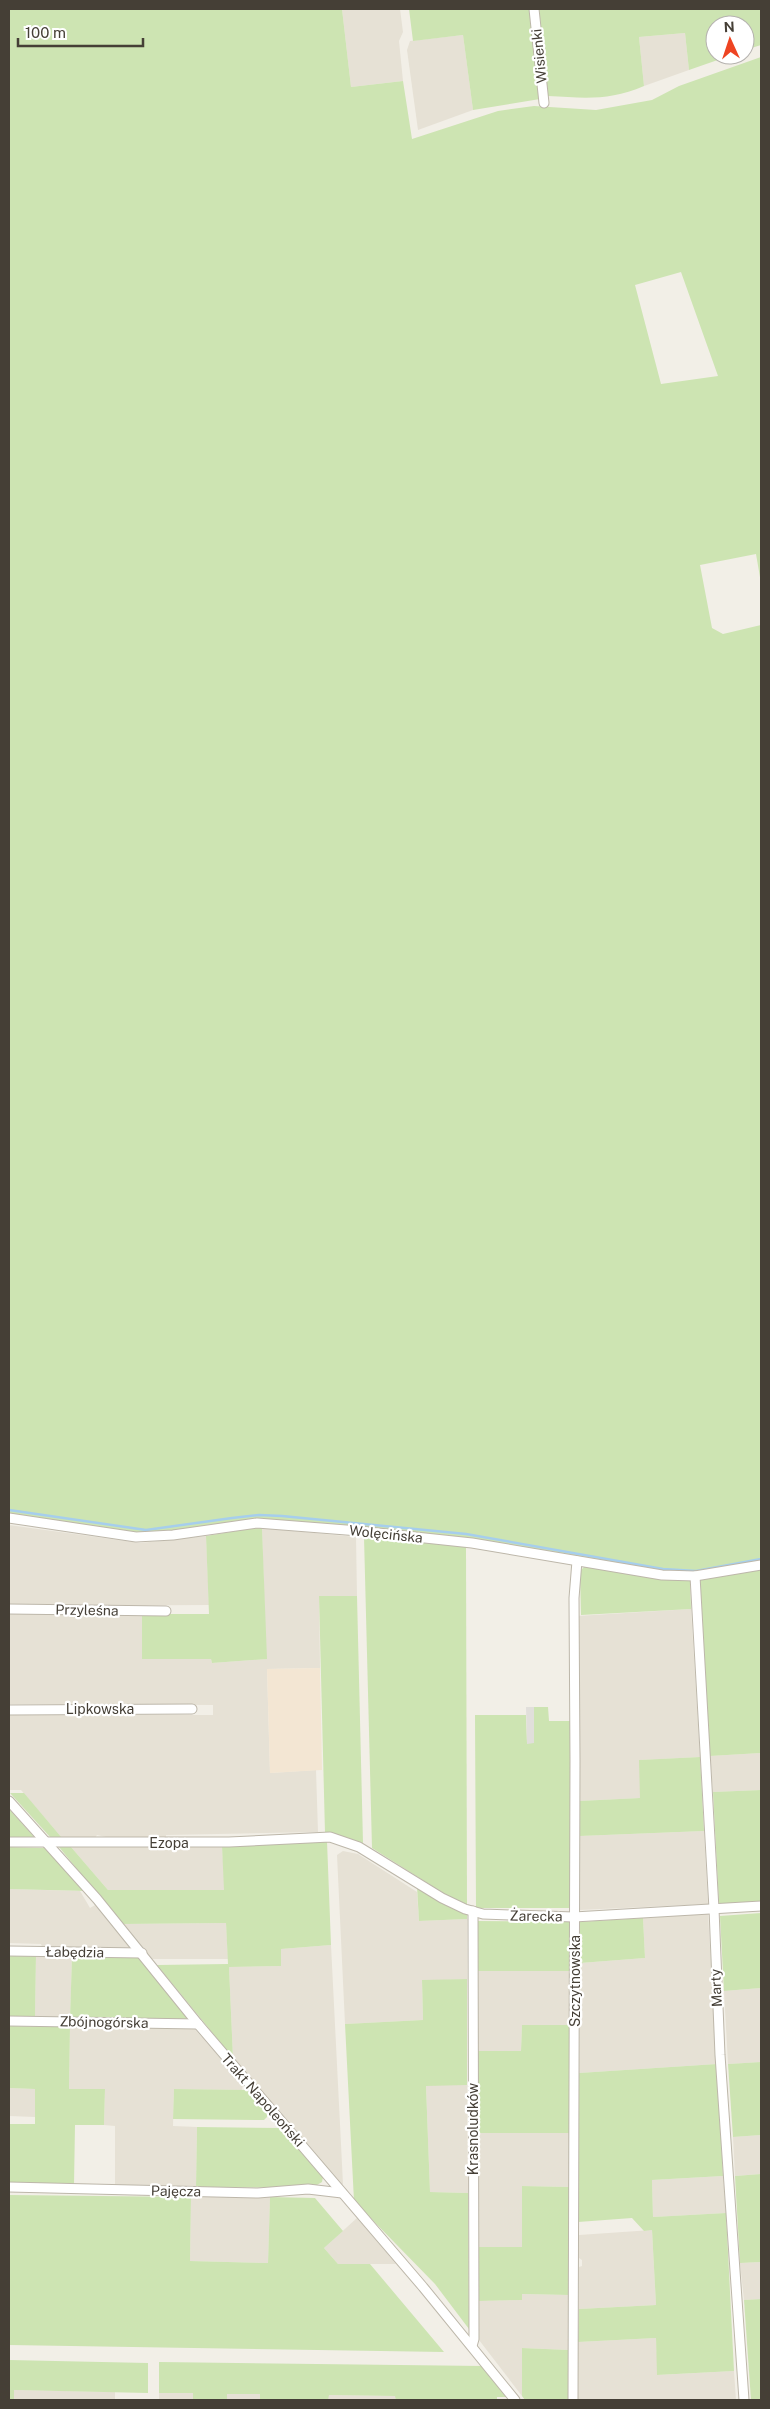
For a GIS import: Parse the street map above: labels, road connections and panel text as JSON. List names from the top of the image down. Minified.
{"streets":{"street":["Wisienki","Wolęcińska","Przyleśna","Lipkowska","Ezopa","Żarecka","Łabędzia","Szczytnowska","Marty","Zbójnogórska","Trakt Napoleoński","Krasnoludków","Pajęcza"]},"crossings":[["Wolęcińska","Szczytnowska"],["Wolęcińska","Marty"],["Ezopa","Żarecka"],["Ezopa","Trakt Napoleoński"],["Żarecka","Szczytnowska"],["Żarecka","Marty"],["Żarecka","Krasnoludków"],["Łabędzia","Trakt Napoleoński"],["Zbójnogórska","Trakt Napoleoński"],["Trakt Napoleoński","Krasnoludków"],["Trakt Napoleoński","Pajęcza"]],"scale_bar":"100 m","north":"top"}
